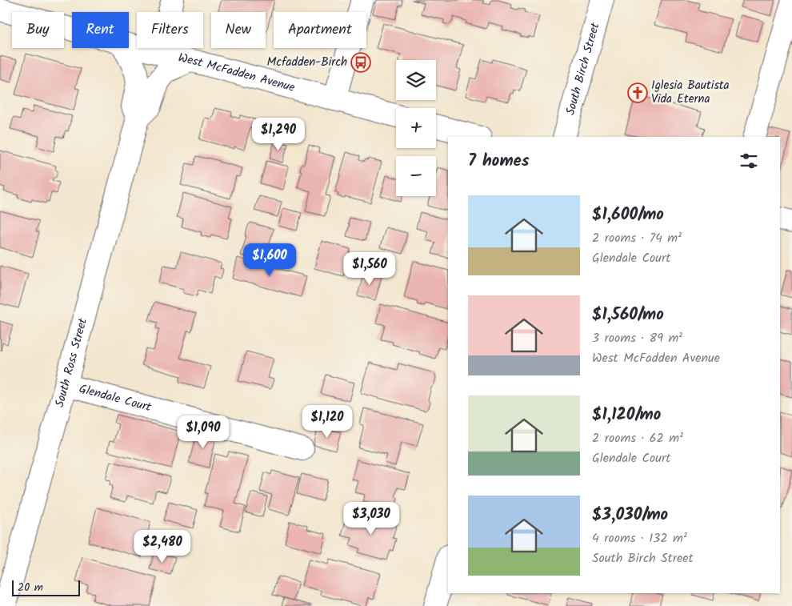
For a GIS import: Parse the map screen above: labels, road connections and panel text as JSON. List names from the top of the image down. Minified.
{"streets":{"street":["South Birch Street","West McFadden Avenue","South Ross Street","Glendale Court"]},"crossings":[["West McFadden Avenue","South Ross Street"],["South Ross Street","Glendale Court"]],"places":{"bus stop":["Mcfadden-Birch"],"church":["Iglesia Bautista Vida Eterna"]},"scale_bar":"20 m","page":{"chip":["Buy","Rent","Filters","New","Apartment"],"map_buttons":["+","−"],"price":["$1,290","$1,600","$1,560","$1,120","$1,090","$3,030","$2,480"],"heading":"7 homes","list":[{"name":"$1,600/mo","note":"2 rooms · 74 m² · Glendale Court"},{"name":"$1,560/mo","note":"3 rooms · 89 m² · West McFadden Avenue"},{"name":"$1,120/mo","note":"2 rooms · 62 m² · Glendale Court"},{"name":"$3,030/mo","note":"4 rooms · 132 m² · South Birch Street"}],"scale":"20 m"}}
